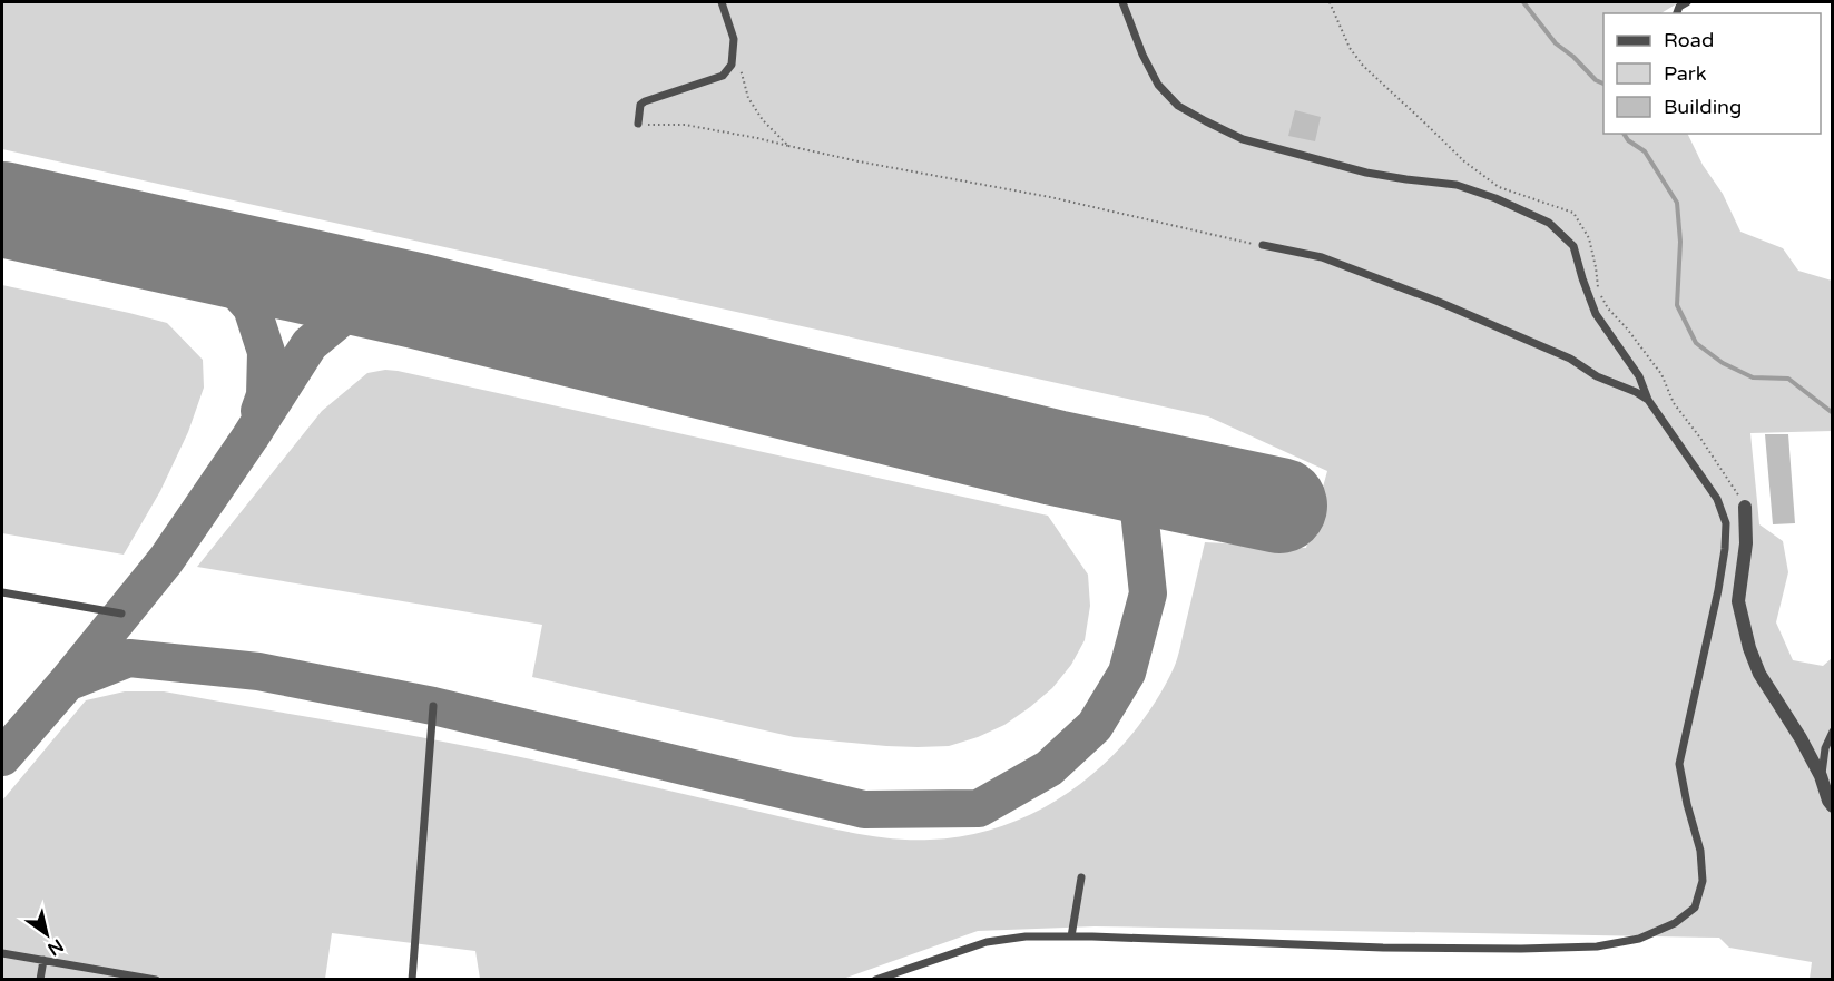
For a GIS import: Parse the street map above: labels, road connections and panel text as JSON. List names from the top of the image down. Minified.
{"legend":["Road","Park","Building"],"north":"bottom right"}
